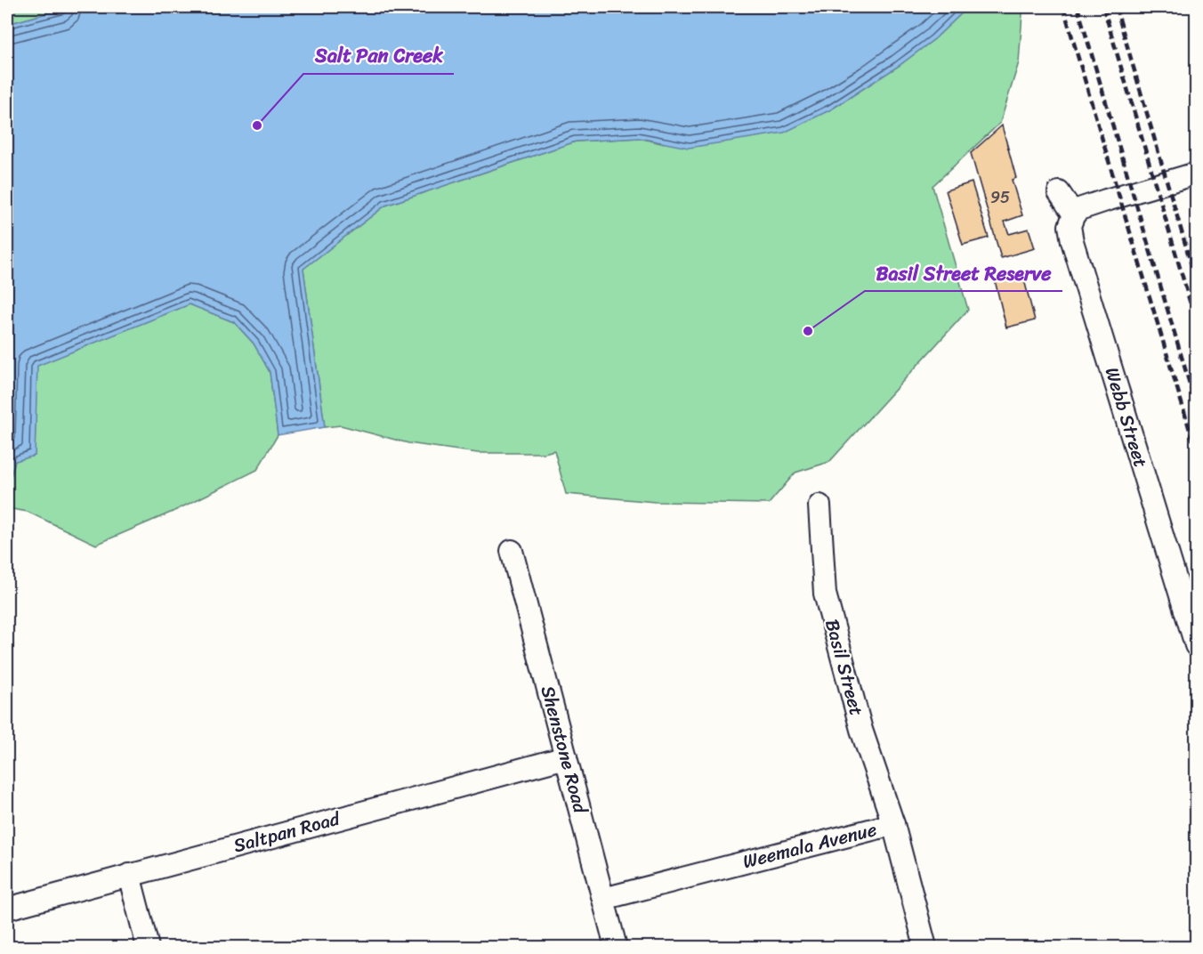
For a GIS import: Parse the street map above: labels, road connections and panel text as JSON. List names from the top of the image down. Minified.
{"streets":{"street":["Webb Street","Basil Street","Shenstone Road","Saltpan Road","Weemala Avenue"]},"crossings":[["Basil Street","Weemala Avenue"],["Shenstone Road","Saltpan Road"],["Shenstone Road","Weemala Avenue"]],"places":["Salt Pan Creek","Basil Street Reserve"],"house_numbers":["95"]}
